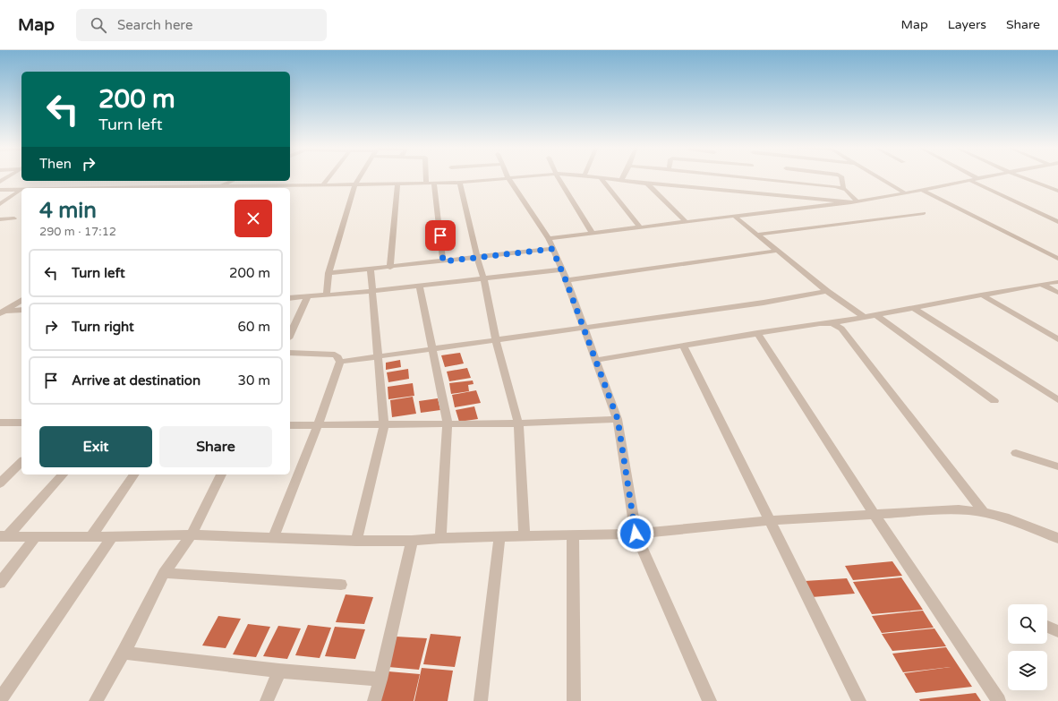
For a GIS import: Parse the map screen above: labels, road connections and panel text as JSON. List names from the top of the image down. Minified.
{"page":{"header":"Map","search":"Search here","nav":["Map","Layers","Share"],"turn":["200 m","Turn left"],"then":"Then","heading":["4 min","290 m · 17:12"],"list":[{"name":"Turn left","value":"200 m"},{"name":"Turn right","value":"60 m"},{"name":"Arrive at destination","value":"30 m"}],"buttons":["Exit","Share"]}}
